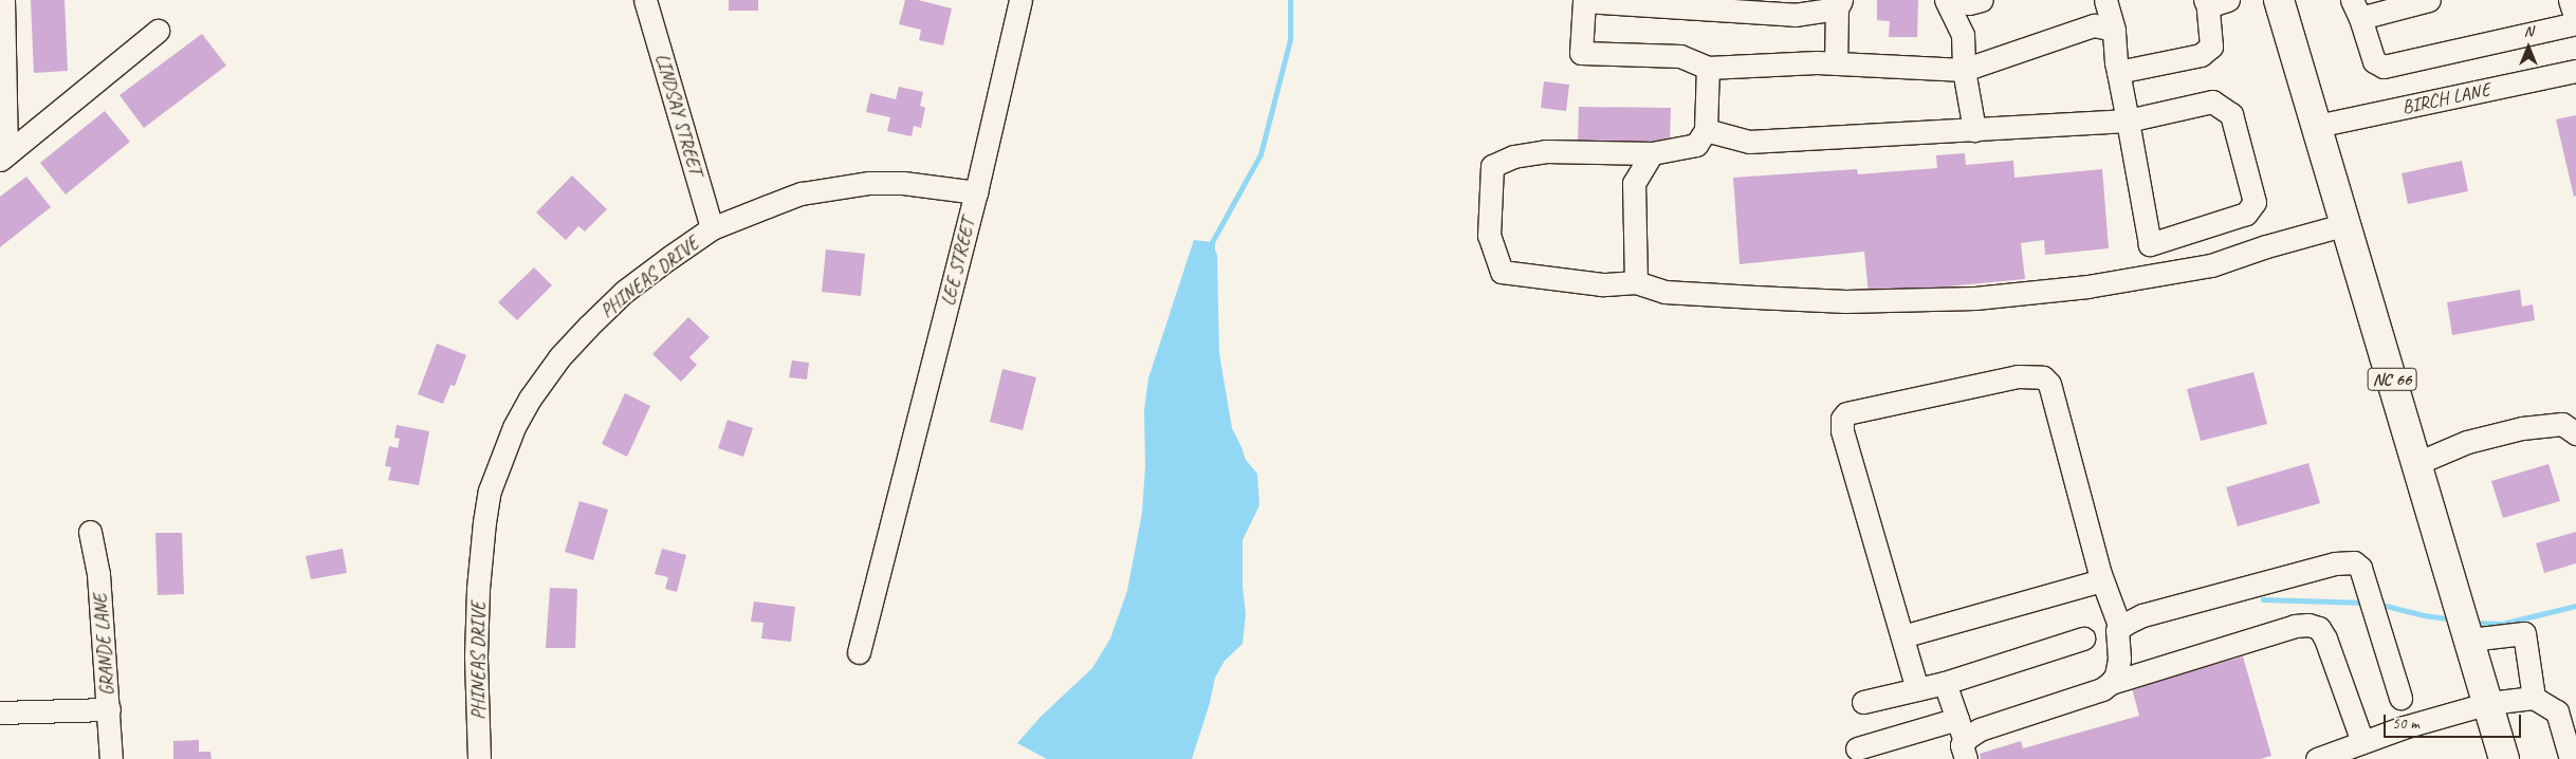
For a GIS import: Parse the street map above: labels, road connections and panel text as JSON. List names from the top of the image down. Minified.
{"streets":{"main road":["NC 66"],"street":["BIRCH LANE","LINDSAY STREET","LEE STREET","PHINEAS DRIVE","GRANDE LANE"]},"crossings":[["BIRCH LANE","NC 66"],["LINDSAY STREET","PHINEAS DRIVE"],["LEE STREET","PHINEAS DRIVE"]],"scale_bar":"50 m","north":"top"}
